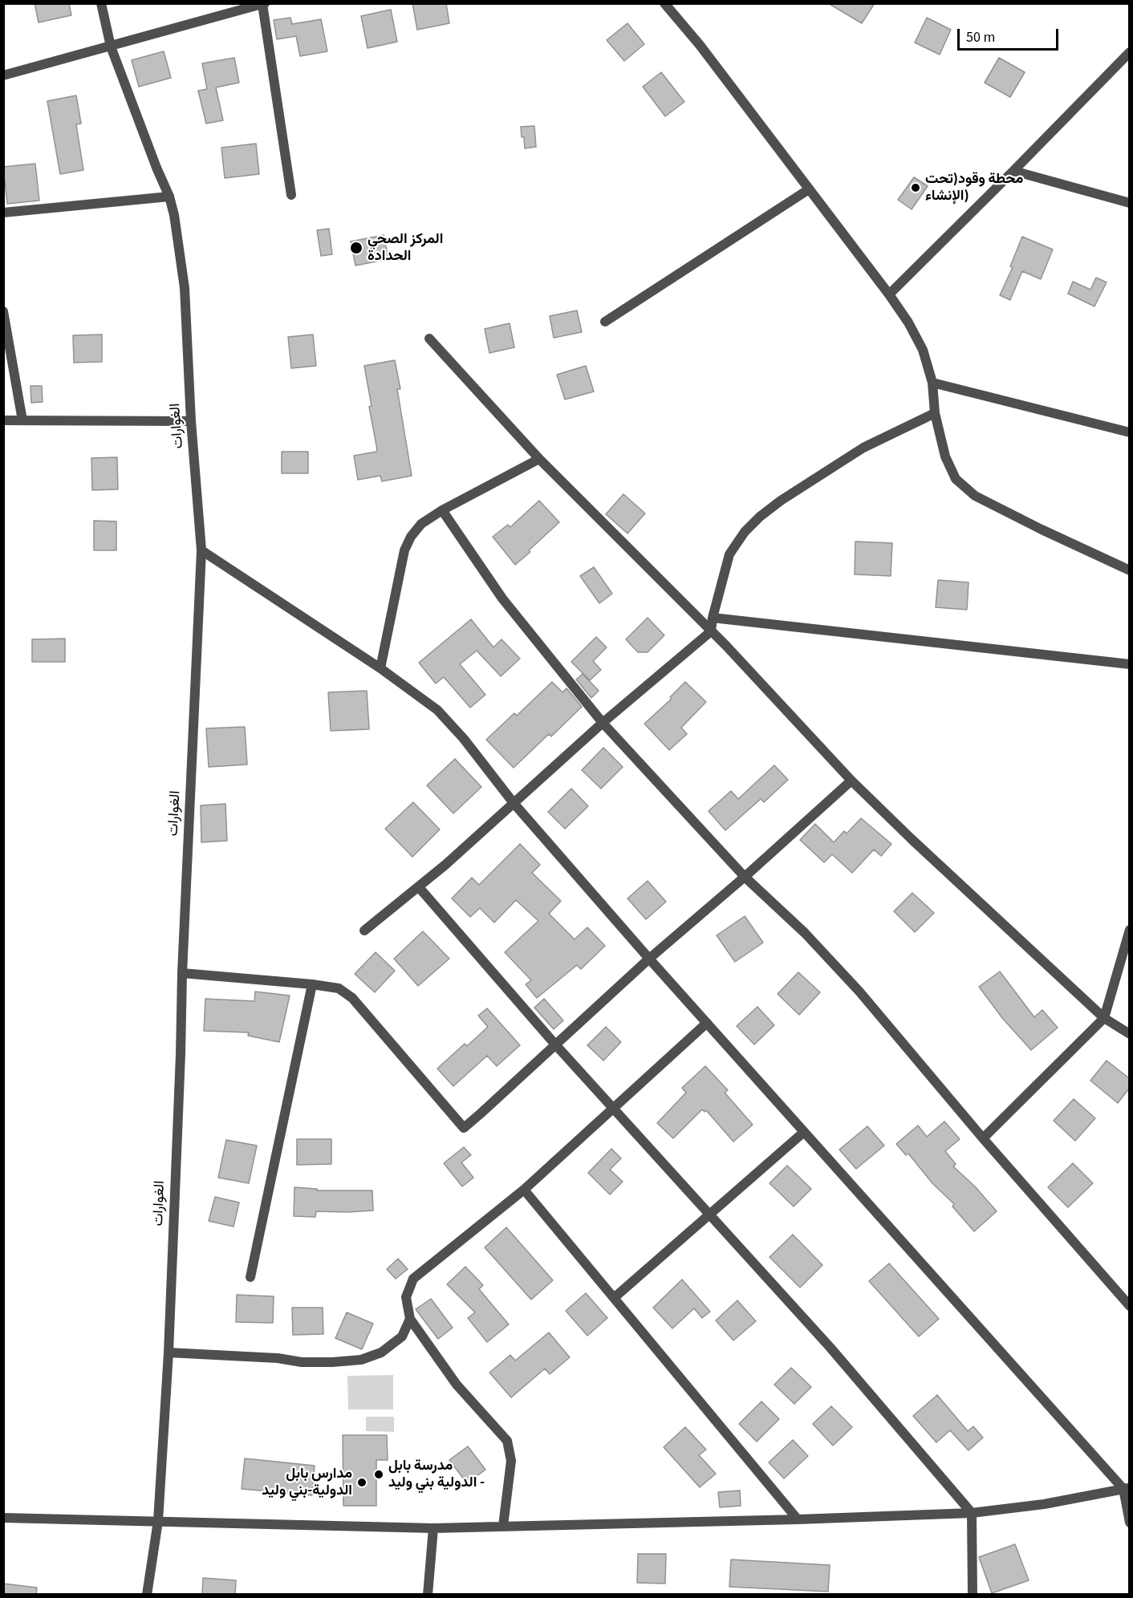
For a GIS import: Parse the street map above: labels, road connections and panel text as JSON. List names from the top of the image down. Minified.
{"streets":{"street":["الغوارات"]},"places":["محطة وقود(تحت الإنشاء)","المركز الصحي الحدادة","مدرسة بابل الدولية بني وليد -","مدارس بابل الدولية-بني وليد"],"scale_bar":"50 m"}
